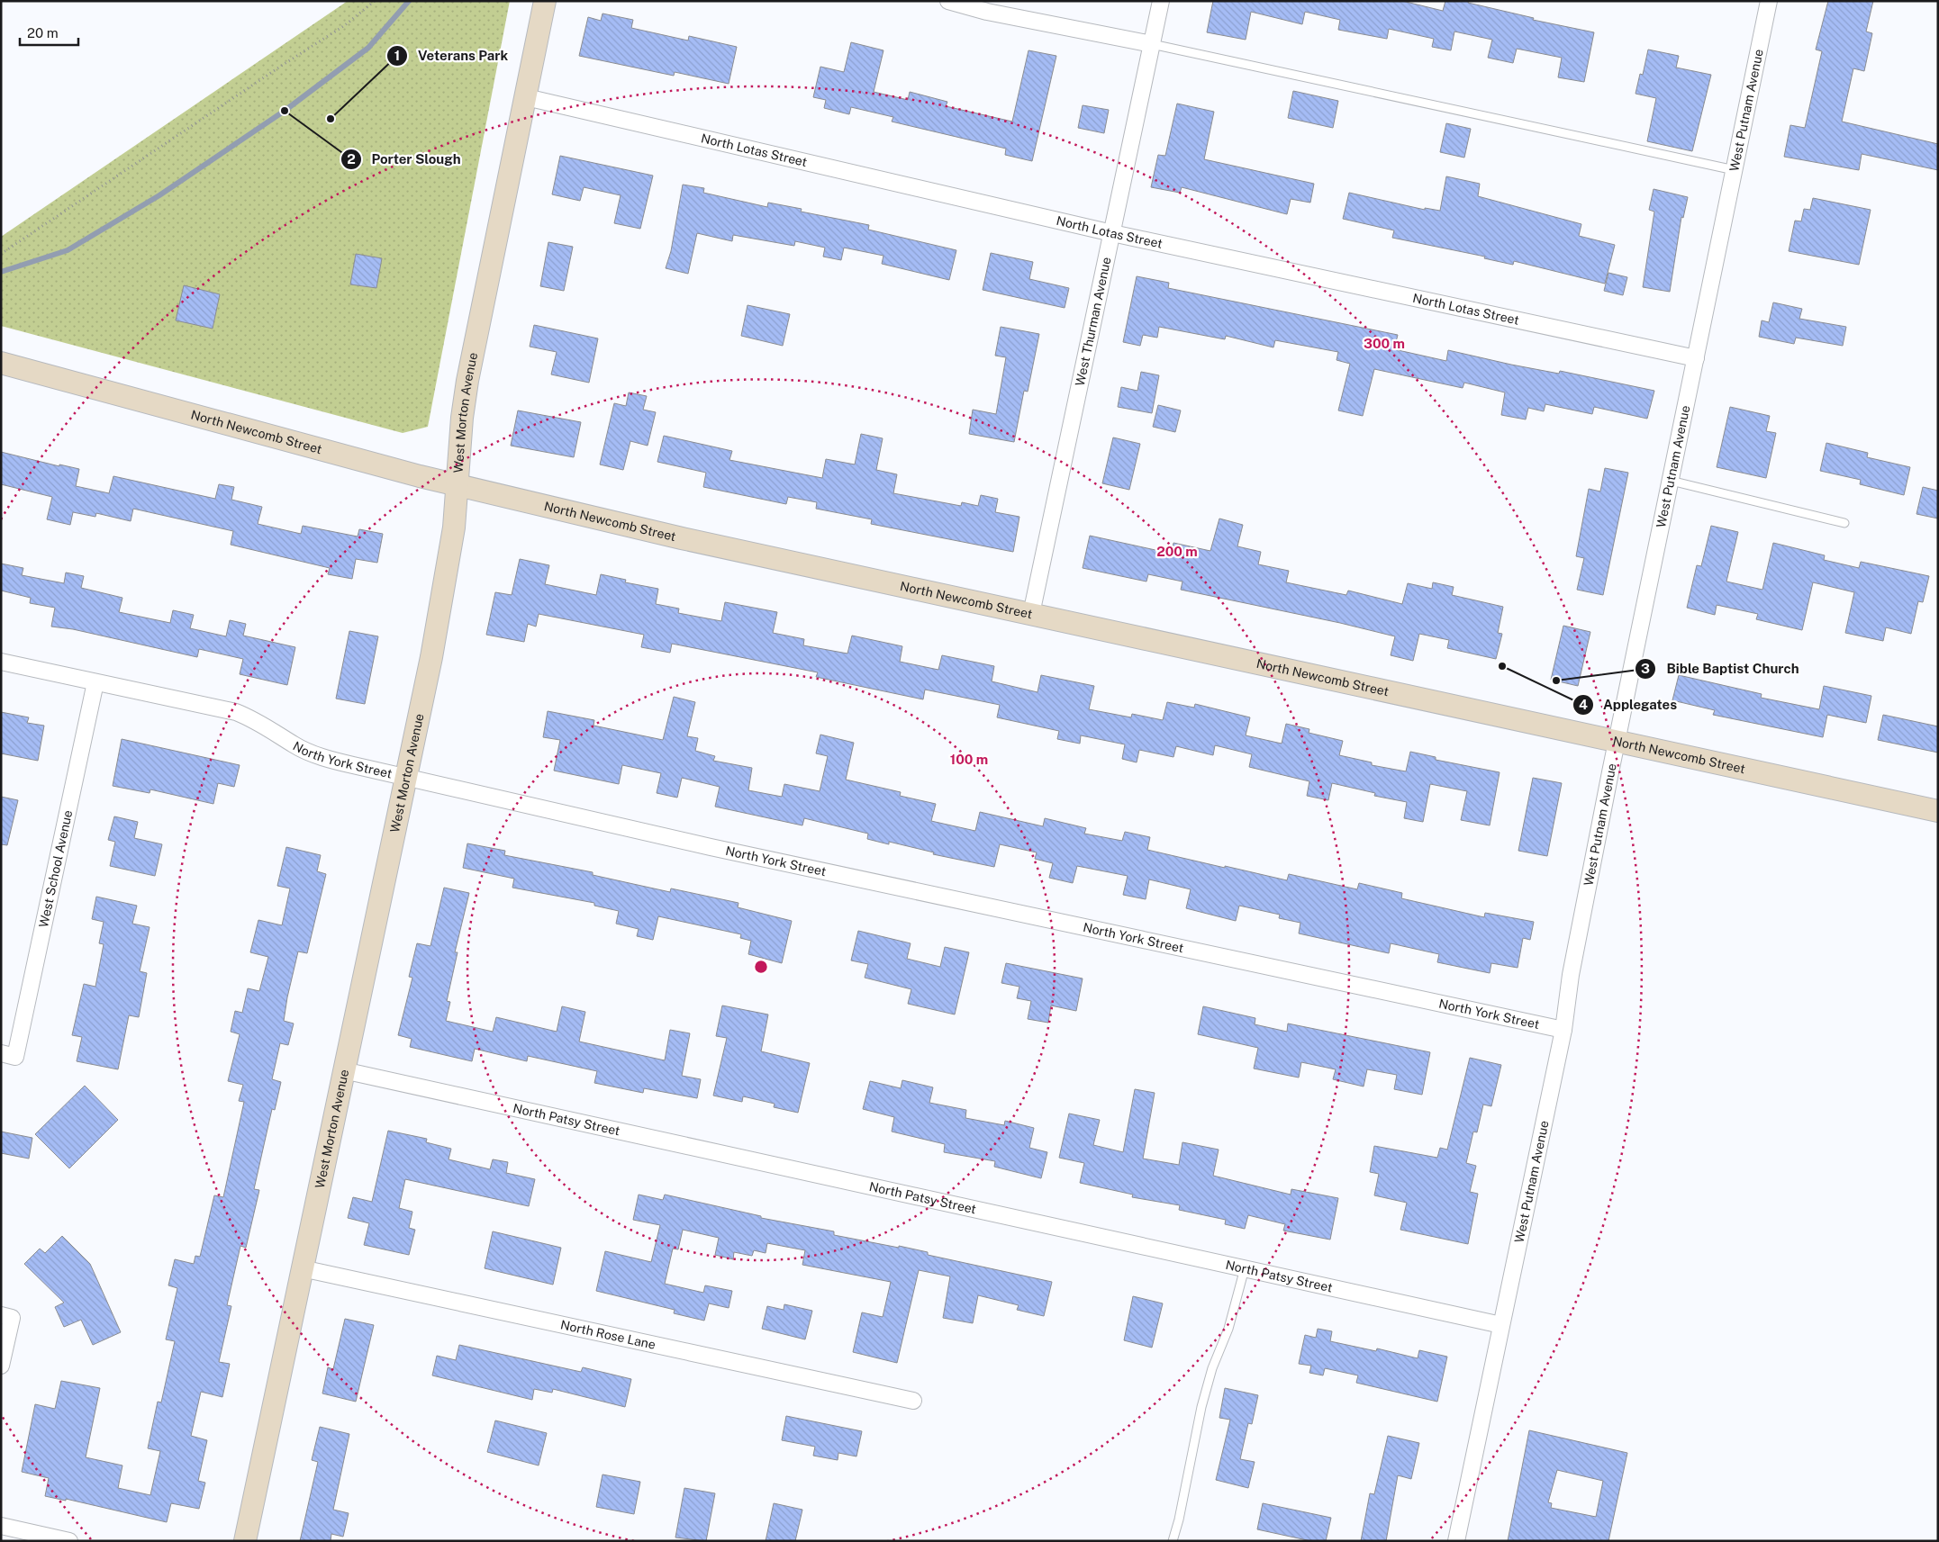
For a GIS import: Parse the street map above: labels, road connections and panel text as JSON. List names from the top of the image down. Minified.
{"streets":{"main road":["West Morton Avenue","North Newcomb Street"],"street":["West Putnam Avenue","North Lotas Street","West Thurman Avenue","North York Street","West School Avenue","North Patsy Street","North Rose Lane"]},"crossings":[["West Putnam Avenue","North Lotas Street"],["West Putnam Avenue","North Newcomb Street"],["West Putnam Avenue","North York Street"],["West Putnam Avenue","North Patsy Street"],["North Lotas Street","West Thurman Avenue"],["North Lotas Street","West Morton Avenue"],["West Thurman Avenue","North Newcomb Street"],["West Morton Avenue","North Newcomb Street"],["West Morton Avenue","North York Street"],["West Morton Avenue","North Patsy Street"],["West Morton Avenue","North Rose Lane"],["North York Street","West School Avenue"]],"places":["Porter Slough","Veterans Park","Applegates","Bible Baptist Church"],"scale_bar":"20 m","rings":["300 m","200 m","100 m"]}
